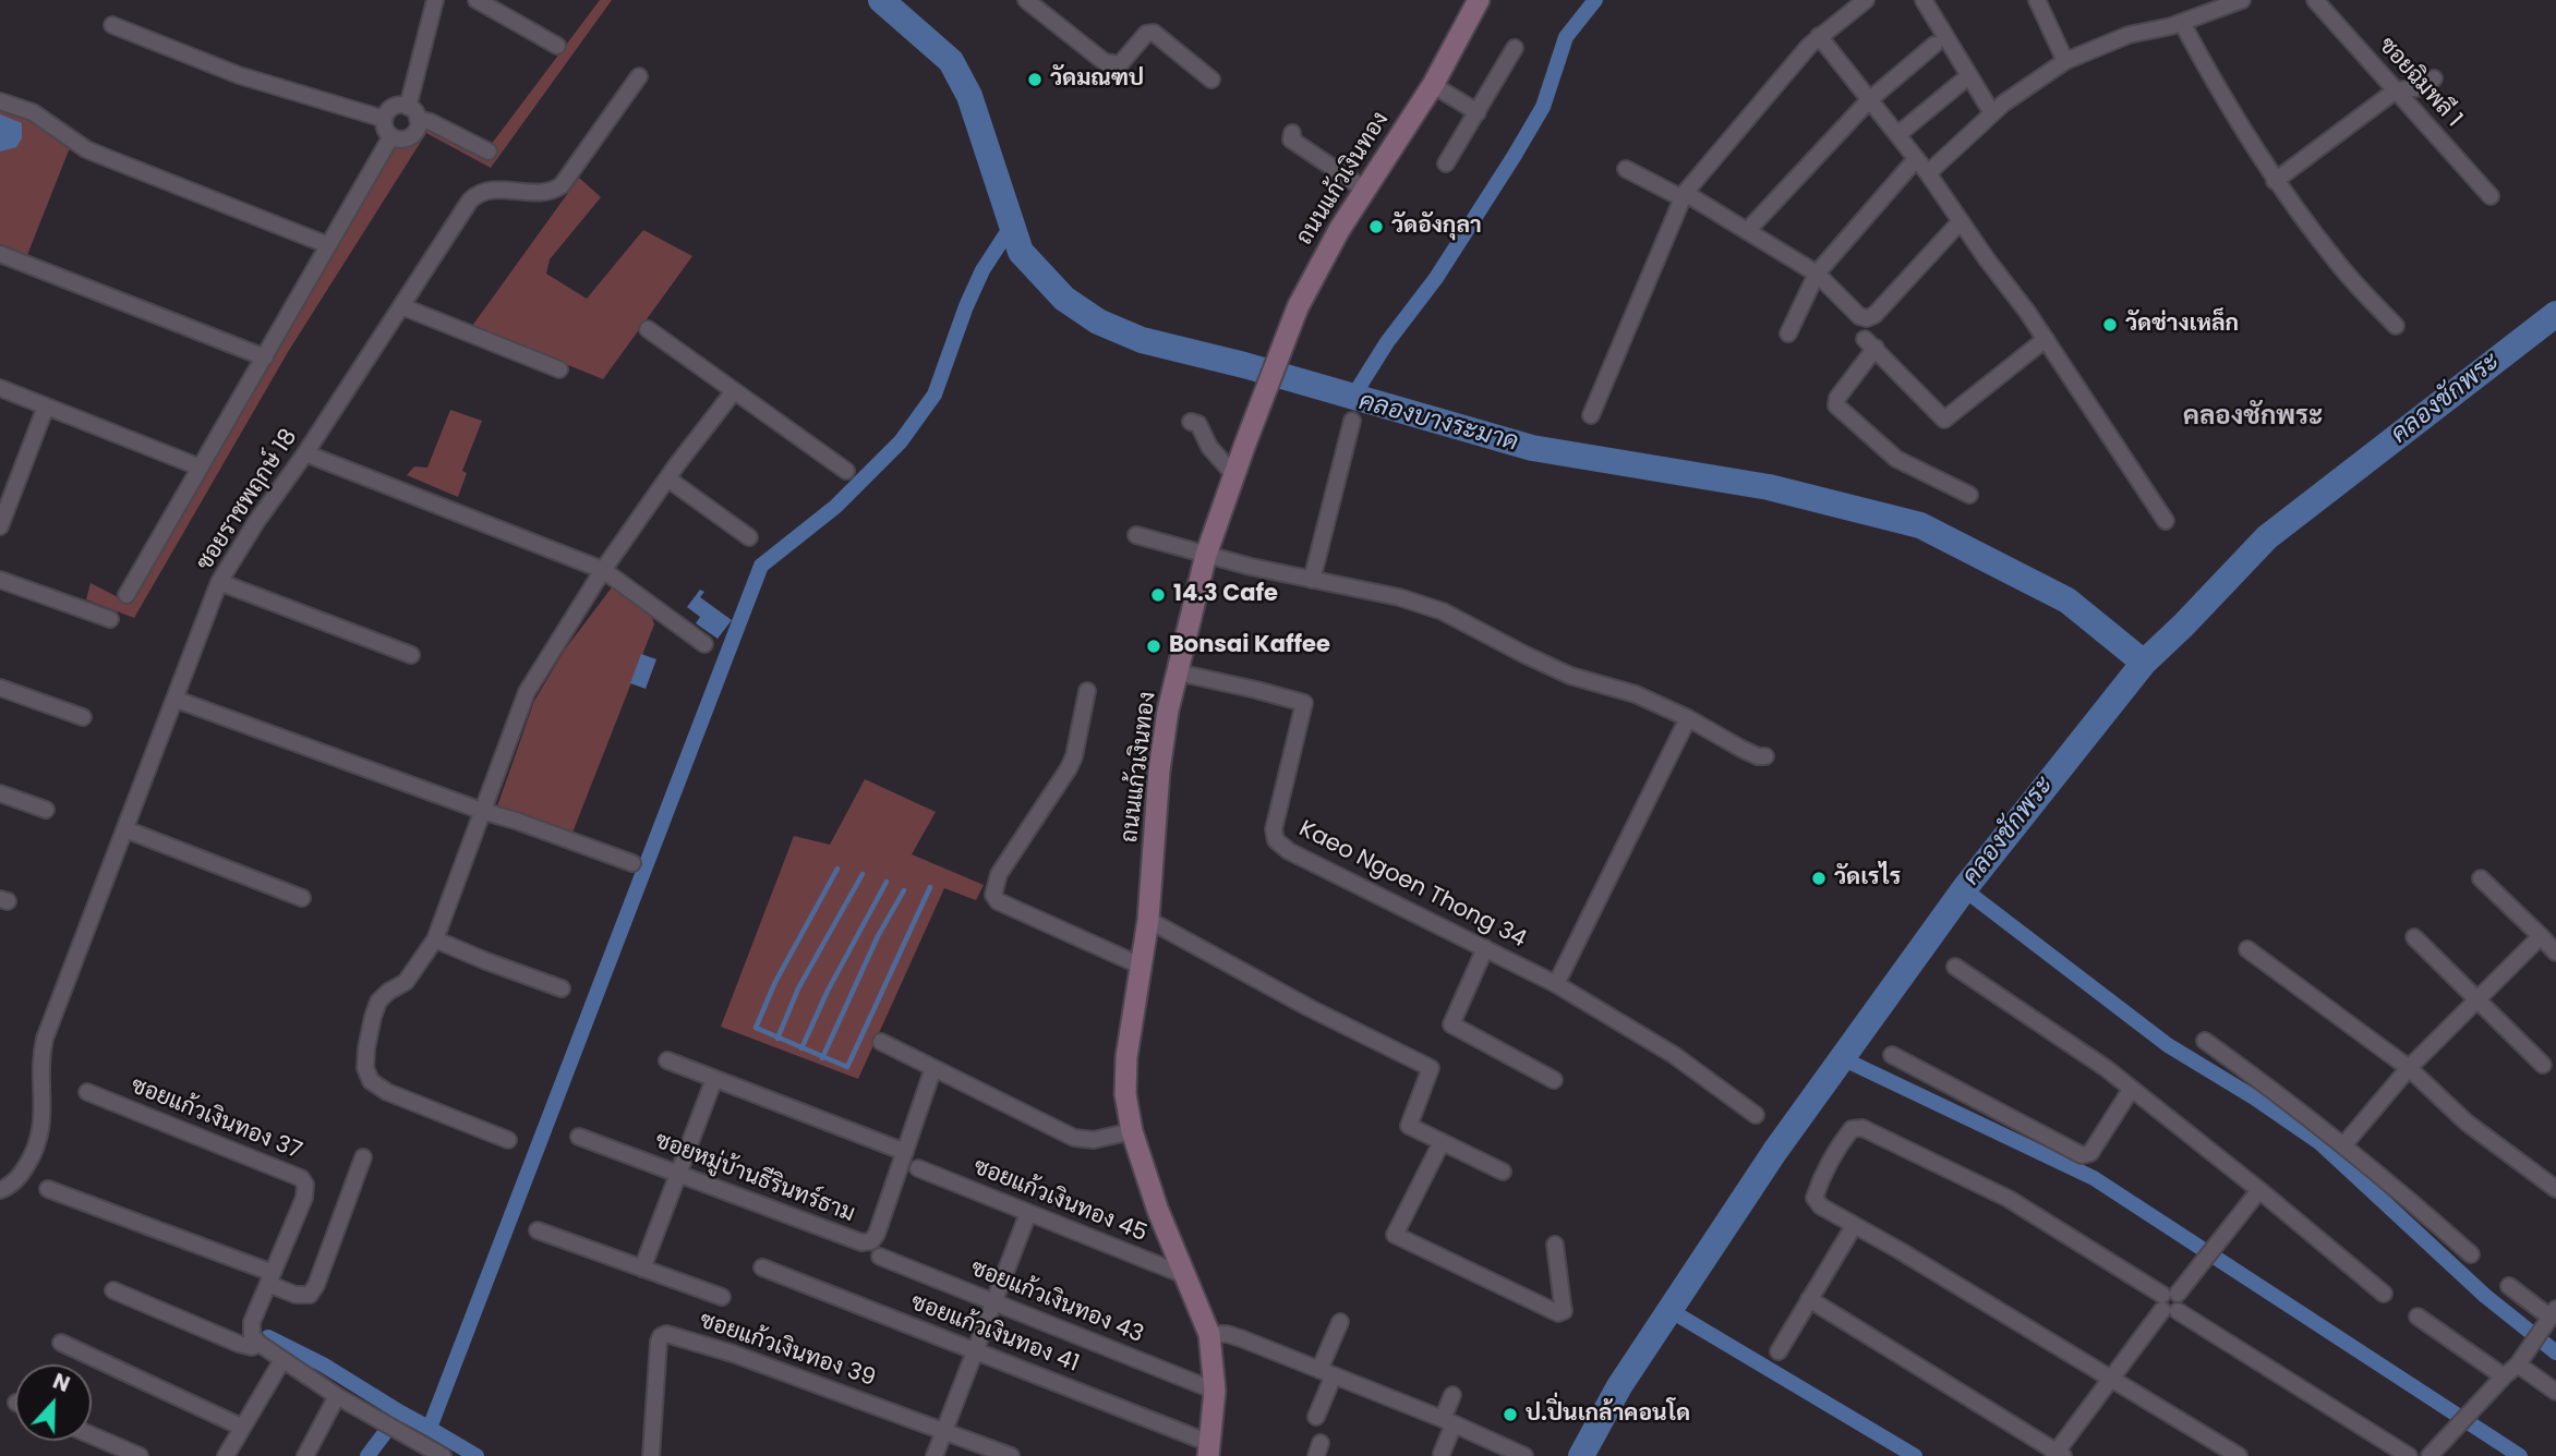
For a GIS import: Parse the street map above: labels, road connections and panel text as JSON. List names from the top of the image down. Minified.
{"streets":{"street":["ซอยฉิมพลี 1","ถนนแก้วเงินทอง","ซอยราชพฤกษ์ 18","Kaeo Ngoen Thong 34","ซอยแก้วเงินทอง 37","ซอยหมู่บ้านธีรินทร์ธาม","ซอยแก้วเงินทอง 45","ซอยแก้วเงินทอง 43","ซอยแก้วเงินทอง 41","ซอยแก้วเงินทอง 39"]},"crossings":[["ถนนแก้วเงินทอง","Kaeo Ngoen Thong 34"],["ถนนแก้วเงินทอง","ซอยแก้วเงินทอง 45"],["ถนนแก้วเงินทอง","ซอยแก้วเงินทอง 43"],["ถนนแก้วเงินทอง","ซอยแก้วเงินทอง 41"]],"districts":["คลองชักพระ"],"water":["คลองชักพระ","คลองบางระมาด"],"places":["วัดมณฑป","วัดอังกุลา","วัดช่างเหล็ก","14.3 Cafe","Bonsai Kaffee","วัดเรไร","ป.ปิ่นเกล้าคอนโด"],"north":"top"}
